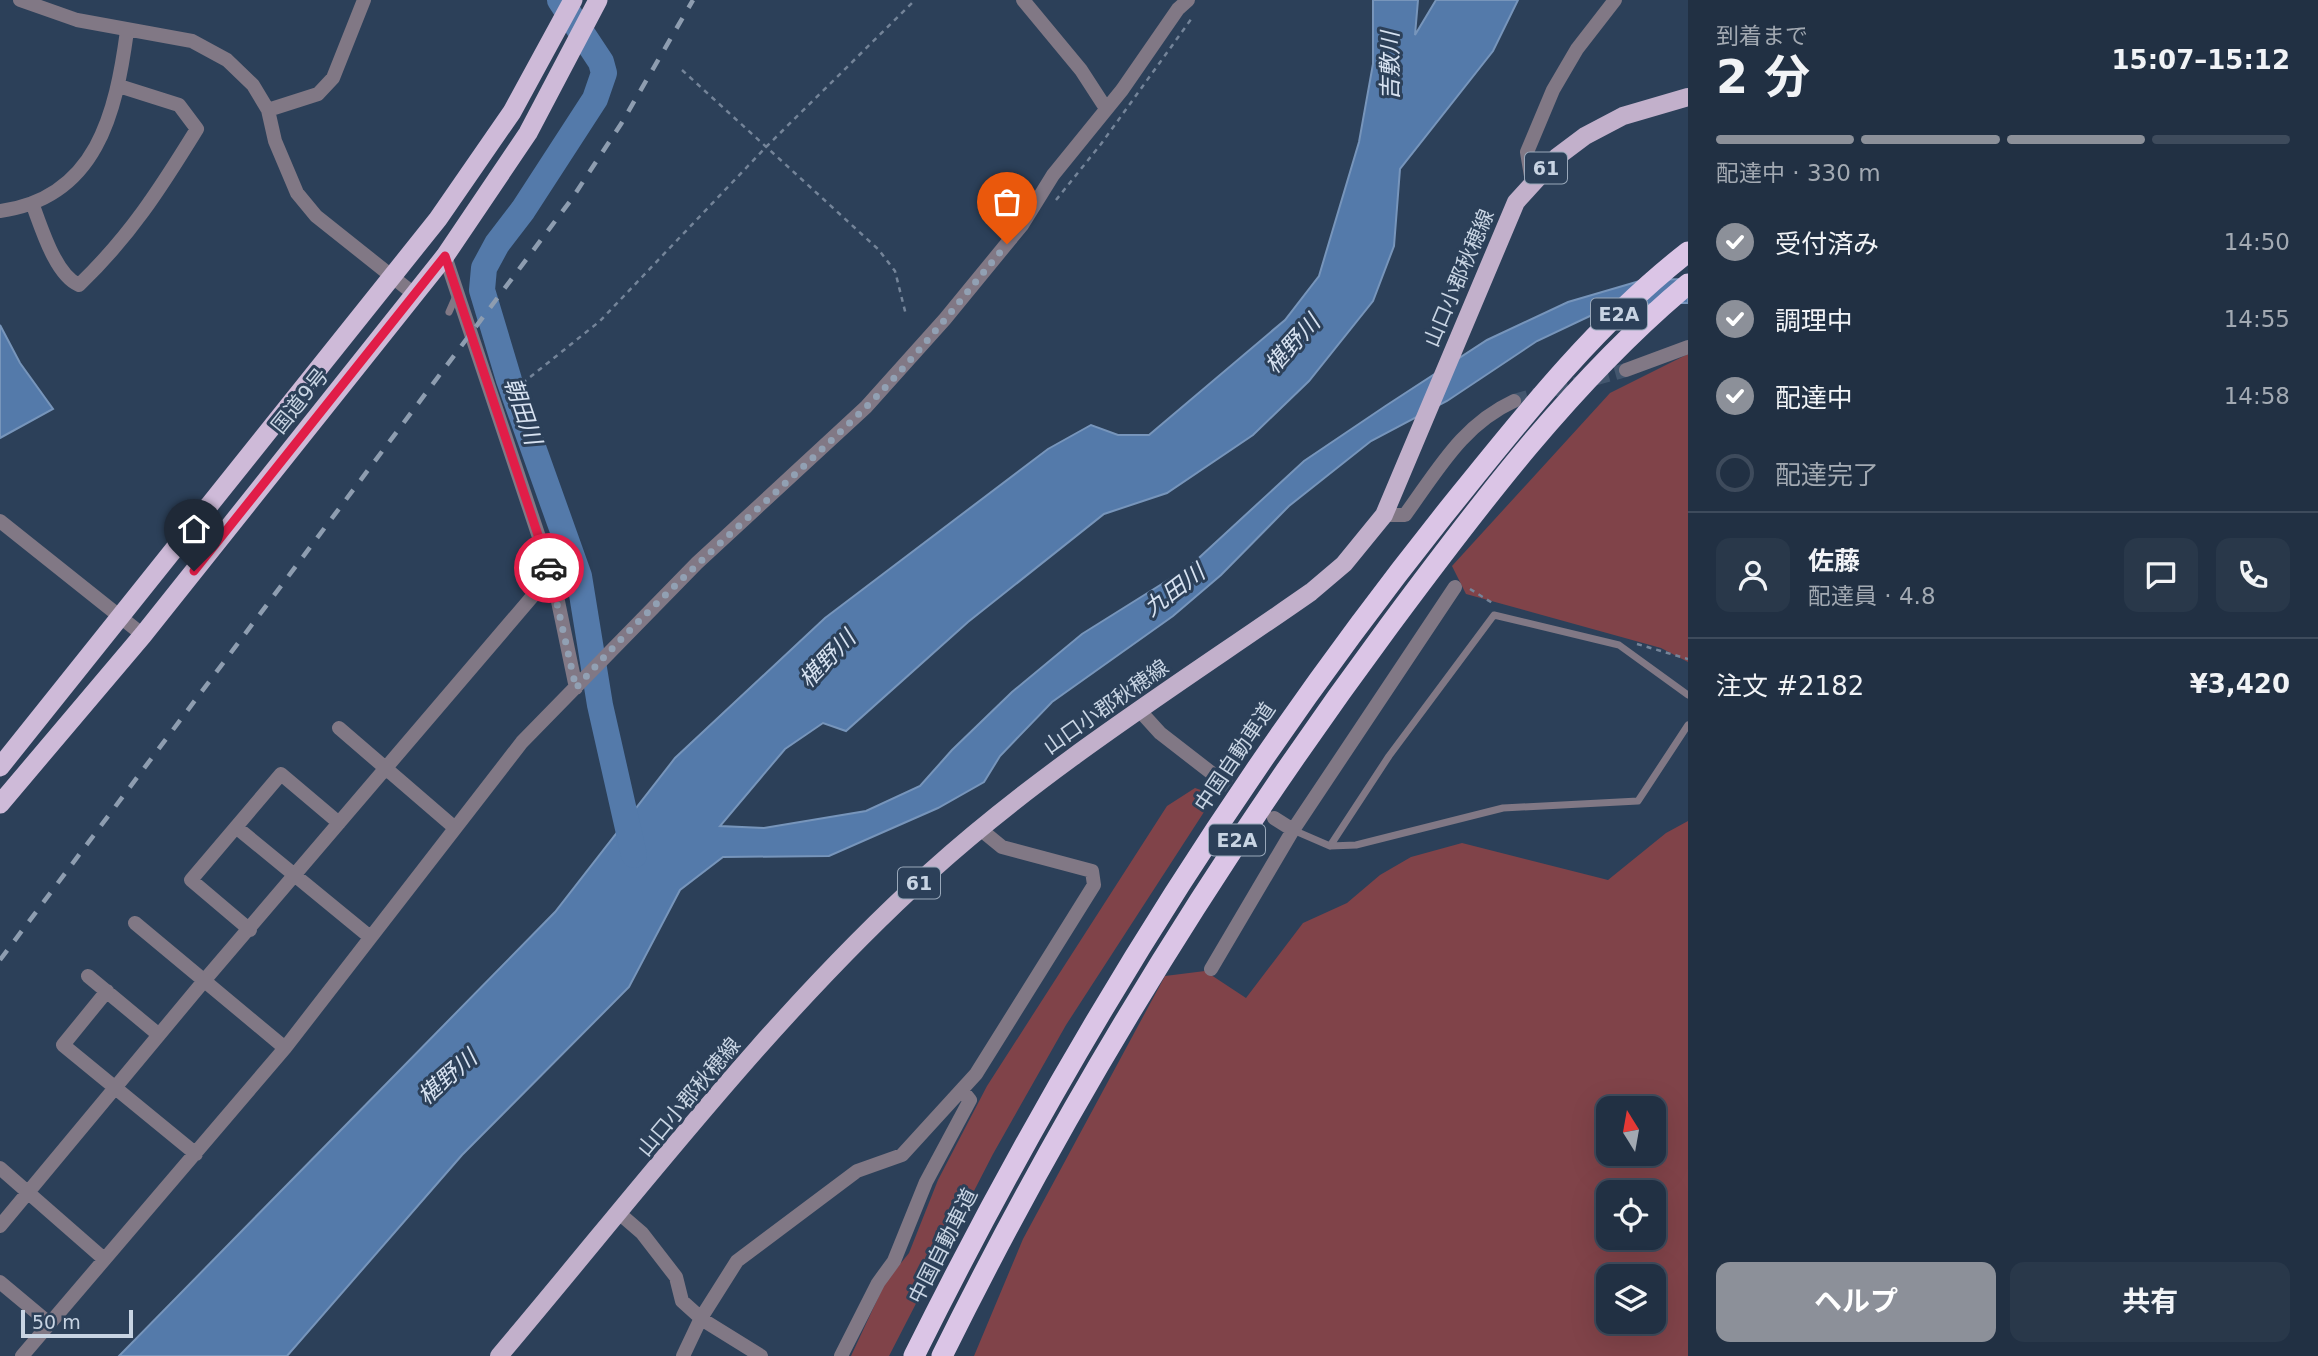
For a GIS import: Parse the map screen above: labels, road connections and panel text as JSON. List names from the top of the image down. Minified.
{"streets":{"highway":["E2A","国道9号","中国自動車道"],"main road":["61","山口小郡秋穂線"]},"water":["吉敷川","椹野川","朝田川","九田川"],"scale_bar":"50 m","north":"top","page":{"heading":["2 分","到着まで","15:07–15:12"],"panel":["佐藤","配達員 · 4.8","注文 #2182","¥3,420"],"bar":"配達中 · 330 m","list":[["受付済み","14:50"],["調理中","14:55"],["配達中","14:58"],"配達完了"],"buttons":["ヘルプ","共有"],"scale":"50 m"}}
